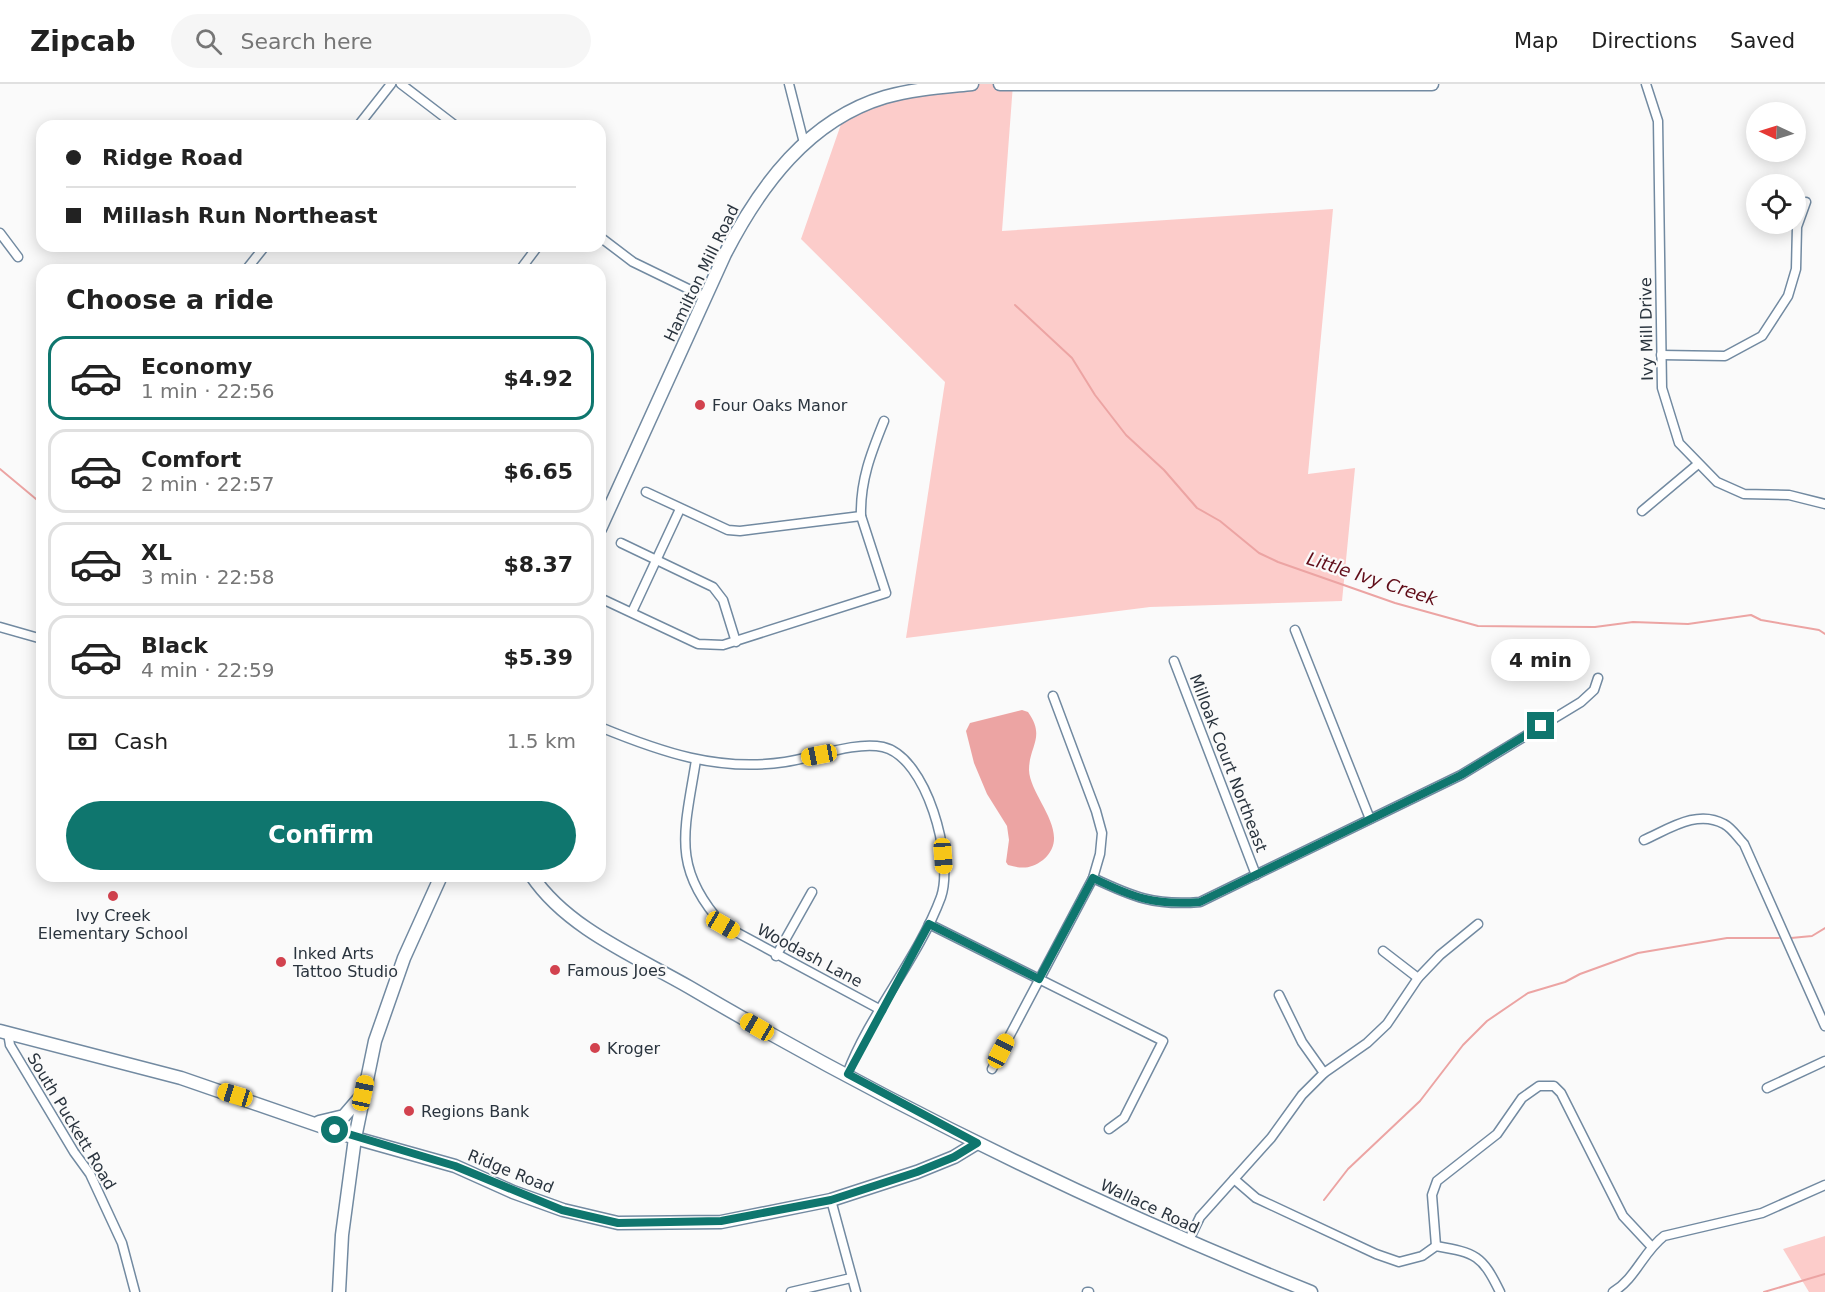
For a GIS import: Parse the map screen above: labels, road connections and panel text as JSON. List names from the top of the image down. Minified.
{"streets":{"street":["Hamilton Mill Road","Ivy Mill Drive","Milloak Court Northeast","Woodash Lane","South Puckett Road","Ridge Road","Wallace Road"]},"crossings":[["South Puckett Road","Ridge Road"],["Ridge Road","Wallace Road"]],"water":["Little Ivy Creek"],"places":["Four Oaks Manor","Ivy Creek Elementary School","Inked Arts Tattoo Studio","Famous Joes","Kroger","Regions Bank"],"north":"left","page":{"header":"Zipcab","search":"Search here","nav":["Map","Directions","Saved"],"banner":["Ridge Road","Millash Run Northeast"],"heading":"Choose a ride","list":[{"name":"Economy","note":"1 min · 22:56","value":"$4.92"},{"name":"Comfort","note":"2 min · 22:57","value":"$6.65"},{"name":"XL","note":"3 min · 22:58","value":"$8.37"},{"name":"Black","note":"4 min · 22:59","value":"$5.39"}],"bubble":"4 min","pay":["Cash","1.5 km"],"buttons":"Confirm"}}
